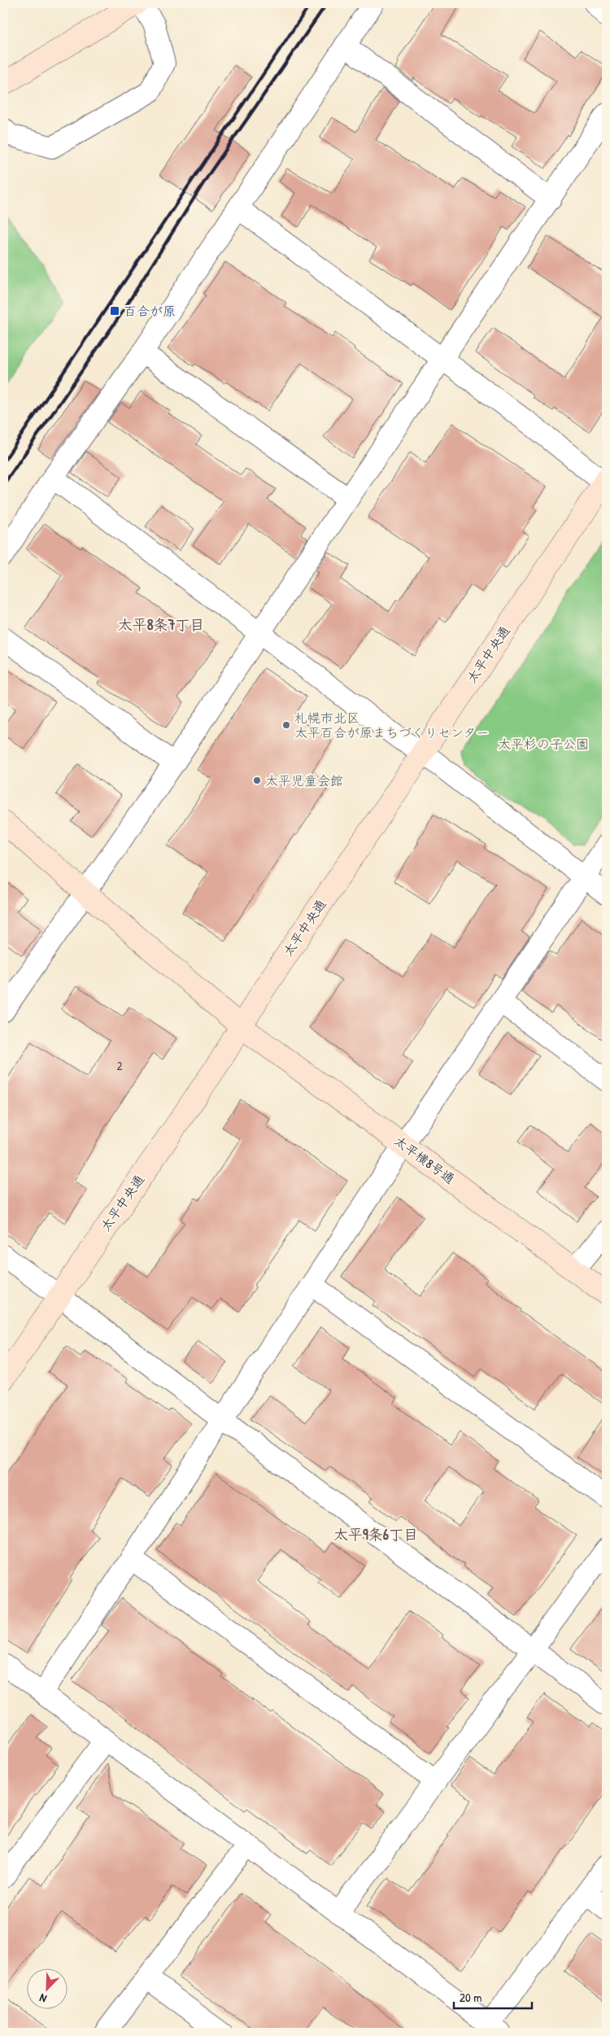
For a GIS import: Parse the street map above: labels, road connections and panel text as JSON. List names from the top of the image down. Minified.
{"streets":{"street":["太平中央通","太平横8号通"]},"crossings":[["太平中央通","太平横8号通"]],"districts":["太平8条7丁目","太平9条6丁目"],"parks":["太平杉の子公園"],"places":{"transit":["百合が原"],"other":["札幌市北区 太平百合が原まちづくりセンター","太平児童会館"]},"house_numbers":["2"],"scale_bar":"20 m","north":"bottom left"}
